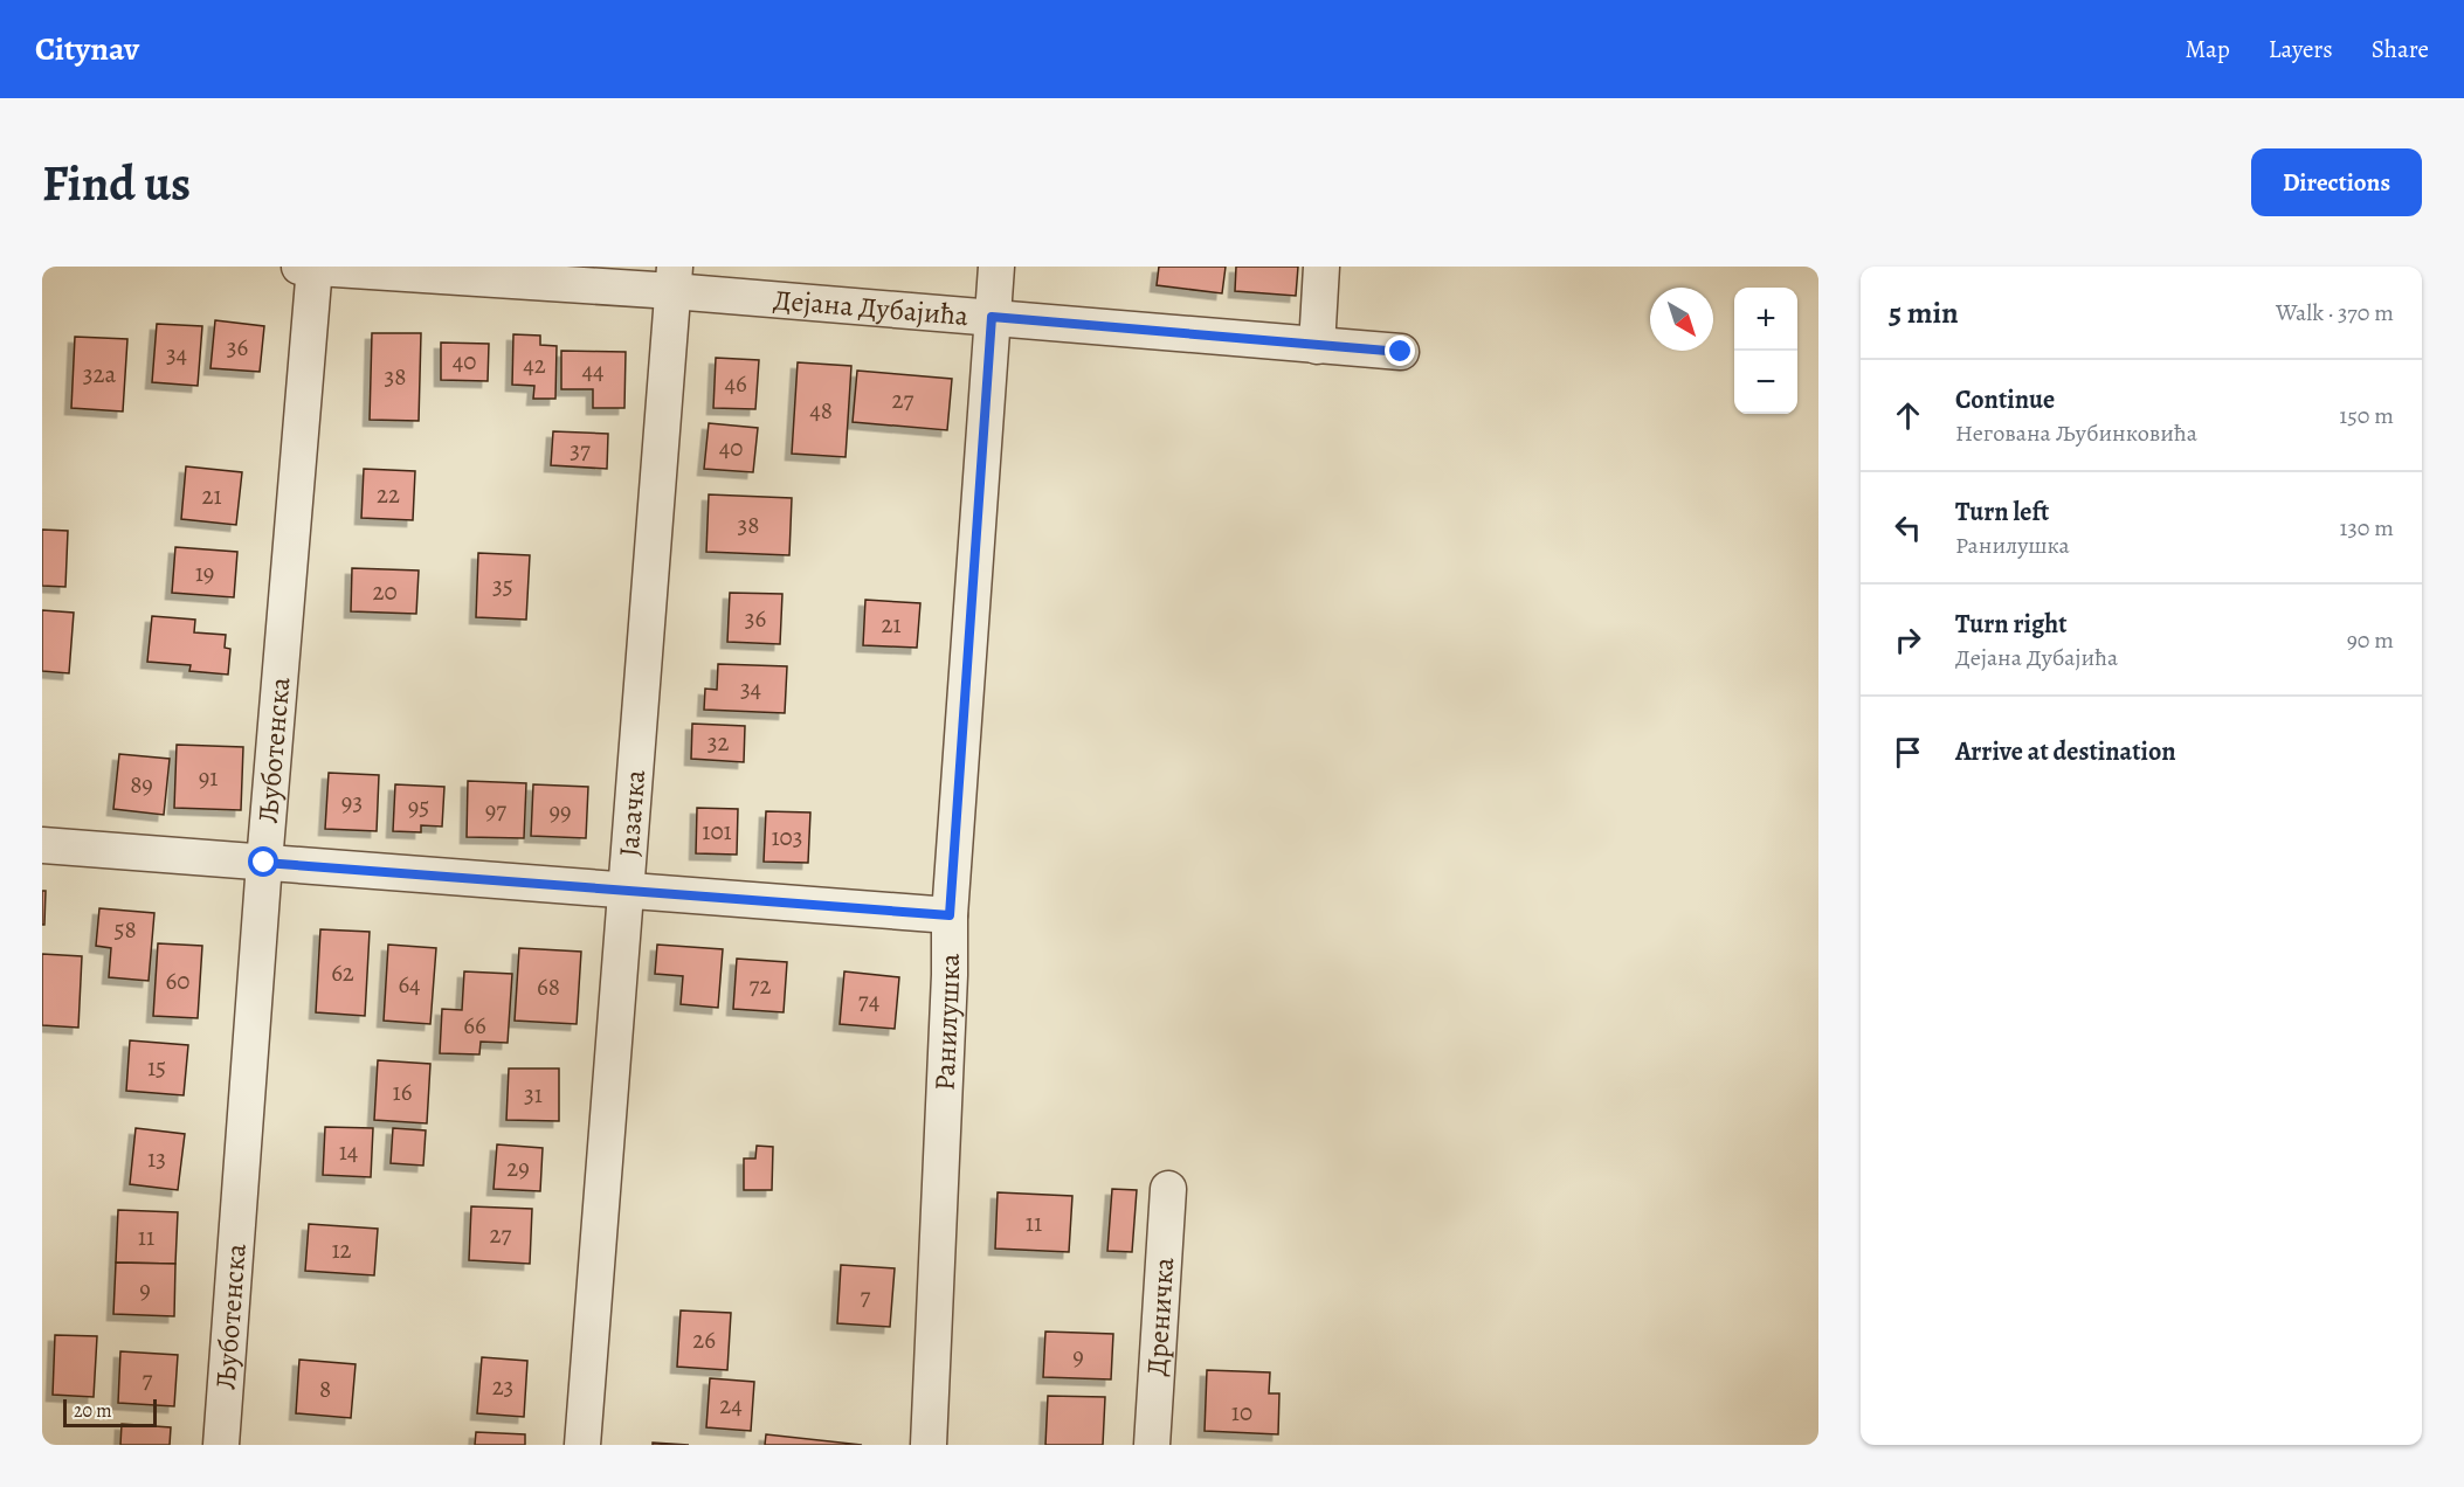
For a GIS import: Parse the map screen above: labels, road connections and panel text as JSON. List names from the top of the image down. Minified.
{"streets":{"street":["Дејана Дубајића","Љуботенска","Јазачка","Ранилушка","Дреничка"]},"crossings":[["Дејана Дубајића","Љуботенска"],["Дејана Дубајића","Јазачка"],["Дејана Дубајића","Ранилушка"]],"house_numbers":["36","34","40","42","44","32a","38","46","27","48","40","37","22","21","38","19","35","20","36","21","34","32","91","89","93","95","97","99","101","103","58","62","60","64","72","68","74","66","15","16","31","14","13","29","11","27","11","12","9","7","26","9","7","23","8","24","10"],"scale_bar":"20 m","north":"bottom right","page":{"header":"Citynav","nav":["Map","Layers","Share"],"buttons":"Directions","title":"Find us","heading":["5 min","Walk · 370 m"],"map_buttons":["+","−"],"list":[["Continue","Негована Љубинковића","150 m"],["Turn left","Ранилушка","130 m"],["Turn right","Дејана Дубајића","90 m"],"Arrive at destination"],"scale":"20 m"}}
